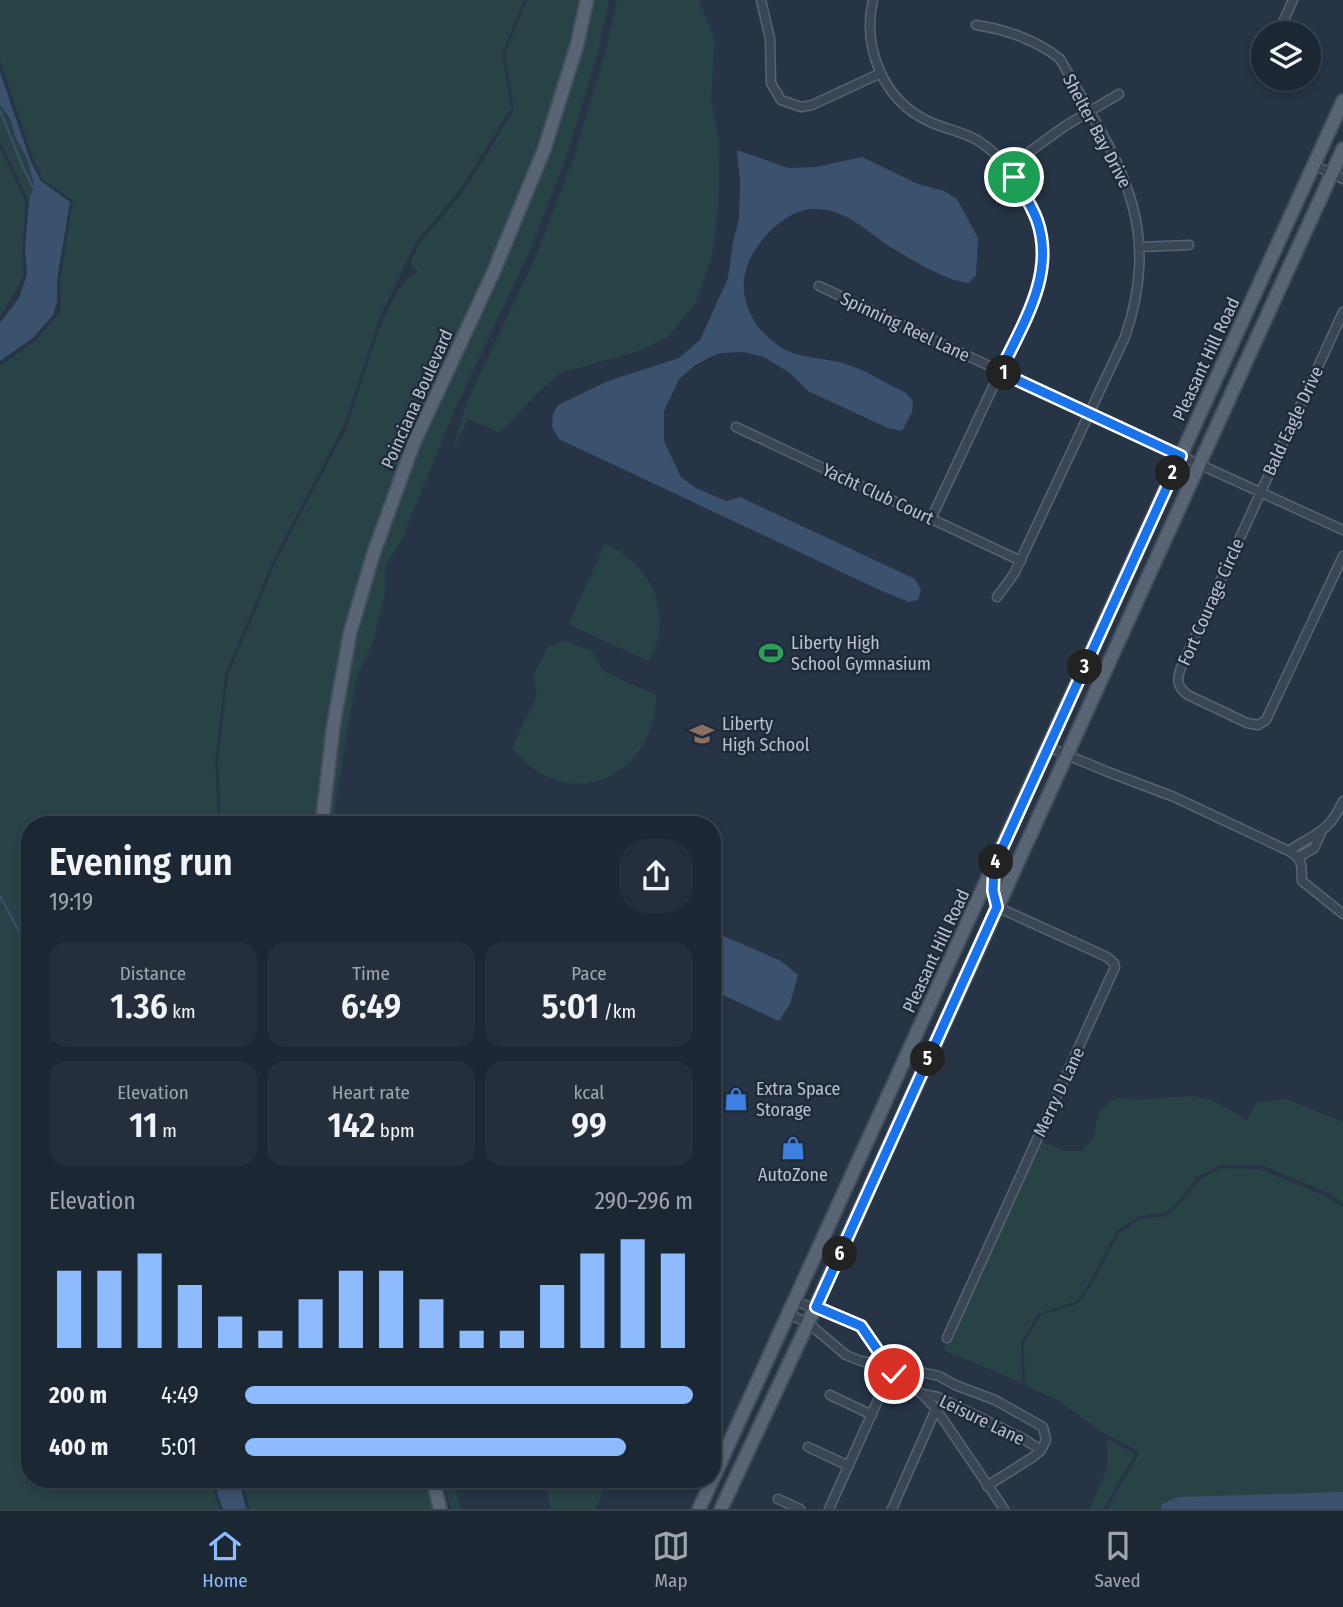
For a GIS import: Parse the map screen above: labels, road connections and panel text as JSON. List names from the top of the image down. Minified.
{"streets":{"main road":["Pleasant Hill Road","Poinciana Boulevard"],"street":["Shelter Bay Drive","Spinning Reel Lane","Bald Eagle Drive","Yacht Club Court","Fort Courage Circle","Merry D Lane","Leisure Lane"]},"crossings":[["Shelter Bay Drive","Spinning Reel Lane"],["Shelter Bay Drive","Yacht Club Court"],["Spinning Reel Lane","Pleasant Hill Road"],["Spinning Reel Lane","Bald Eagle Drive"],["Spinning Reel Lane","Fort Courage Circle"],["Pleasant Hill Road","Merry D Lane"],["Bald Eagle Drive","Fort Courage Circle"]],"places":{"sports":["Liberty High School Gymnasium"],"school or university":["Liberty High School"],"shop":["Extra Space Storage","AutoZone"]},"page":{"pins":["1","2","3","4","5","6"],"heading":["Evening run","19:19"],"stats":[["Distance","1.36 km"],["Time","6:49"],["Pace","5:01 /km"],["Elevation","11 m"],["Heart rate","142 bpm"],["kcal","99"]],"chart":["Elevation","290–296 m"],"list":[{"name":"200 m","note":"4:49"},{"name":"400 m","note":"5:01"}],"tabs":["Home","Map","Saved"]}}
